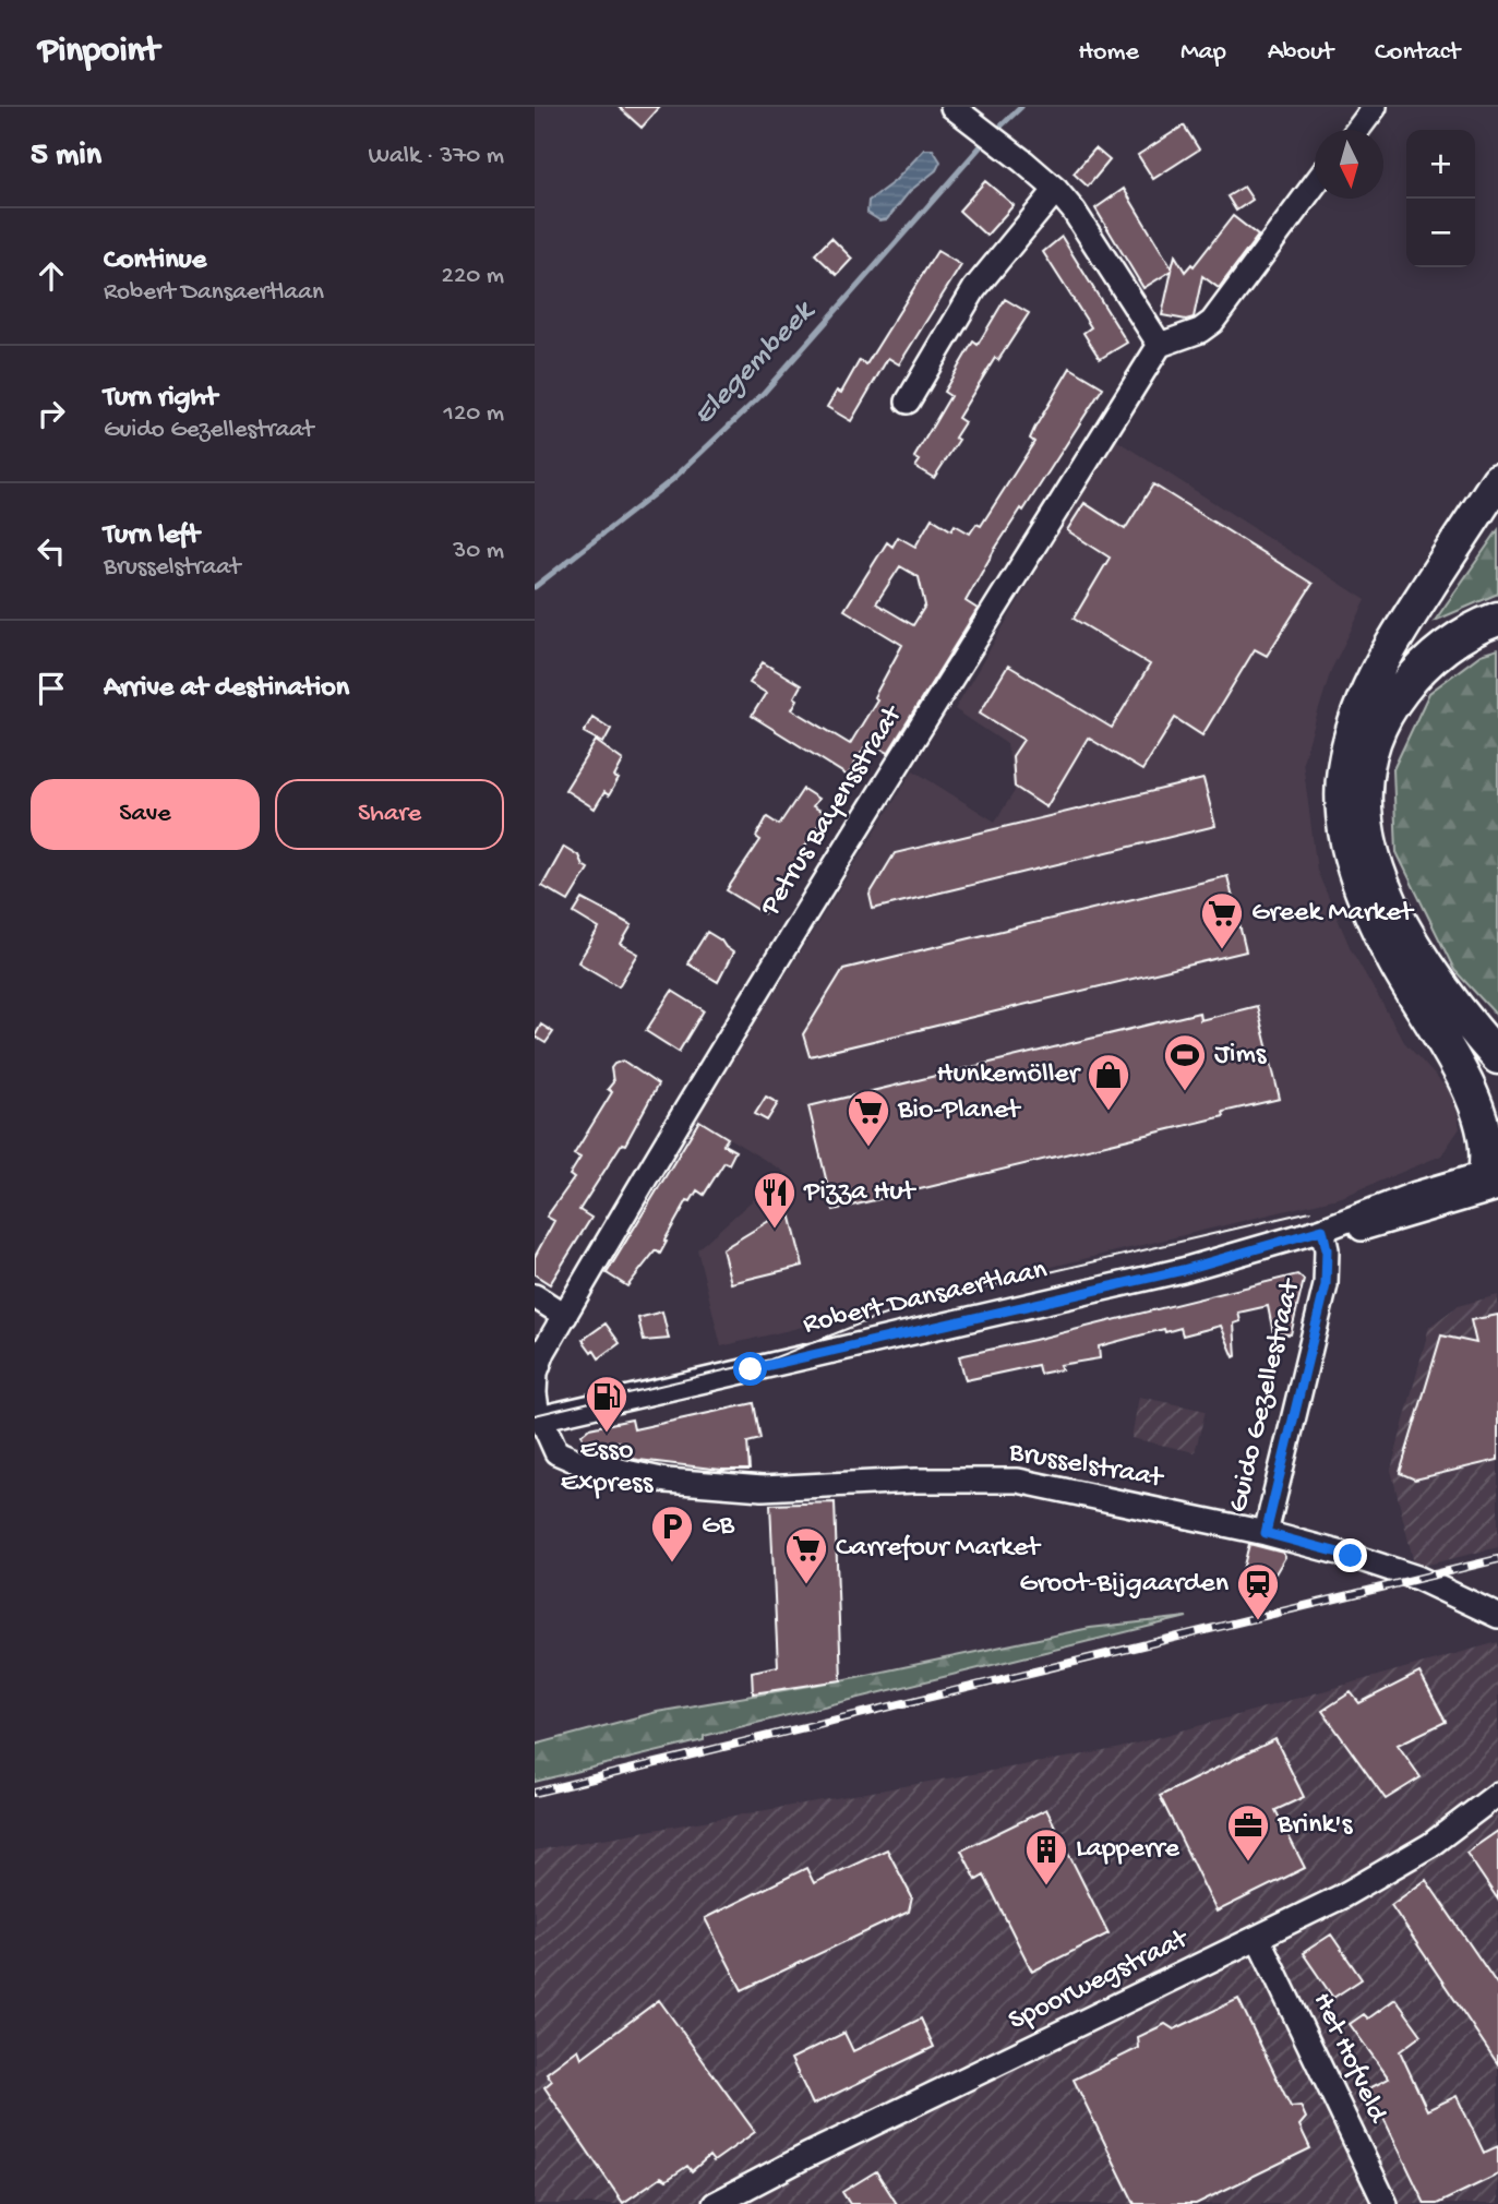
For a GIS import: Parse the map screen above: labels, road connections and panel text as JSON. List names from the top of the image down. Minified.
{"streets":{"street":["Petrus Bayensstraat","Robert Dansaertlaan","Guido Gezellestraat","Brusselstraat","Spoorwegstraat","Het Hofveld"]},"crossings":[["Petrus Bayensstraat","Robert Dansaertlaan"],["Petrus Bayensstraat","Brusselstraat"],["Robert Dansaertlaan","Guido Gezellestraat"],["Robert Dansaertlaan","Brusselstraat"],["Guido Gezellestraat","Brusselstraat"],["Spoorwegstraat","Het Hofveld"]],"water":["Elegembeek"],"places":{"supermarket":["Greek Market","Bio-Planet","Carrefour Market"],"sports":["Jims"],"shop":["Hunkemöller"],"restaurant":["Pizza Hut"],"fuel station":["Esso Express"],"parking":["GB"],"station":["Groot-Bijgaarden"],"office":["Brink's"],"building":["Lapperre"]},"north":"bottom","page":{"header":"Pinpoint","nav":["Home","Map","About","Contact"],"heading":["5 min","Walk · 370 m"],"map_buttons":["+","−"],"list":[["Continue","Robert Dansaertlaan","220 m"],["Turn right","Guido Gezellestraat","120 m"],["Turn left","Brusselstraat","30 m"],"Arrive at destination"],"buttons":["Save","Share"]}}
